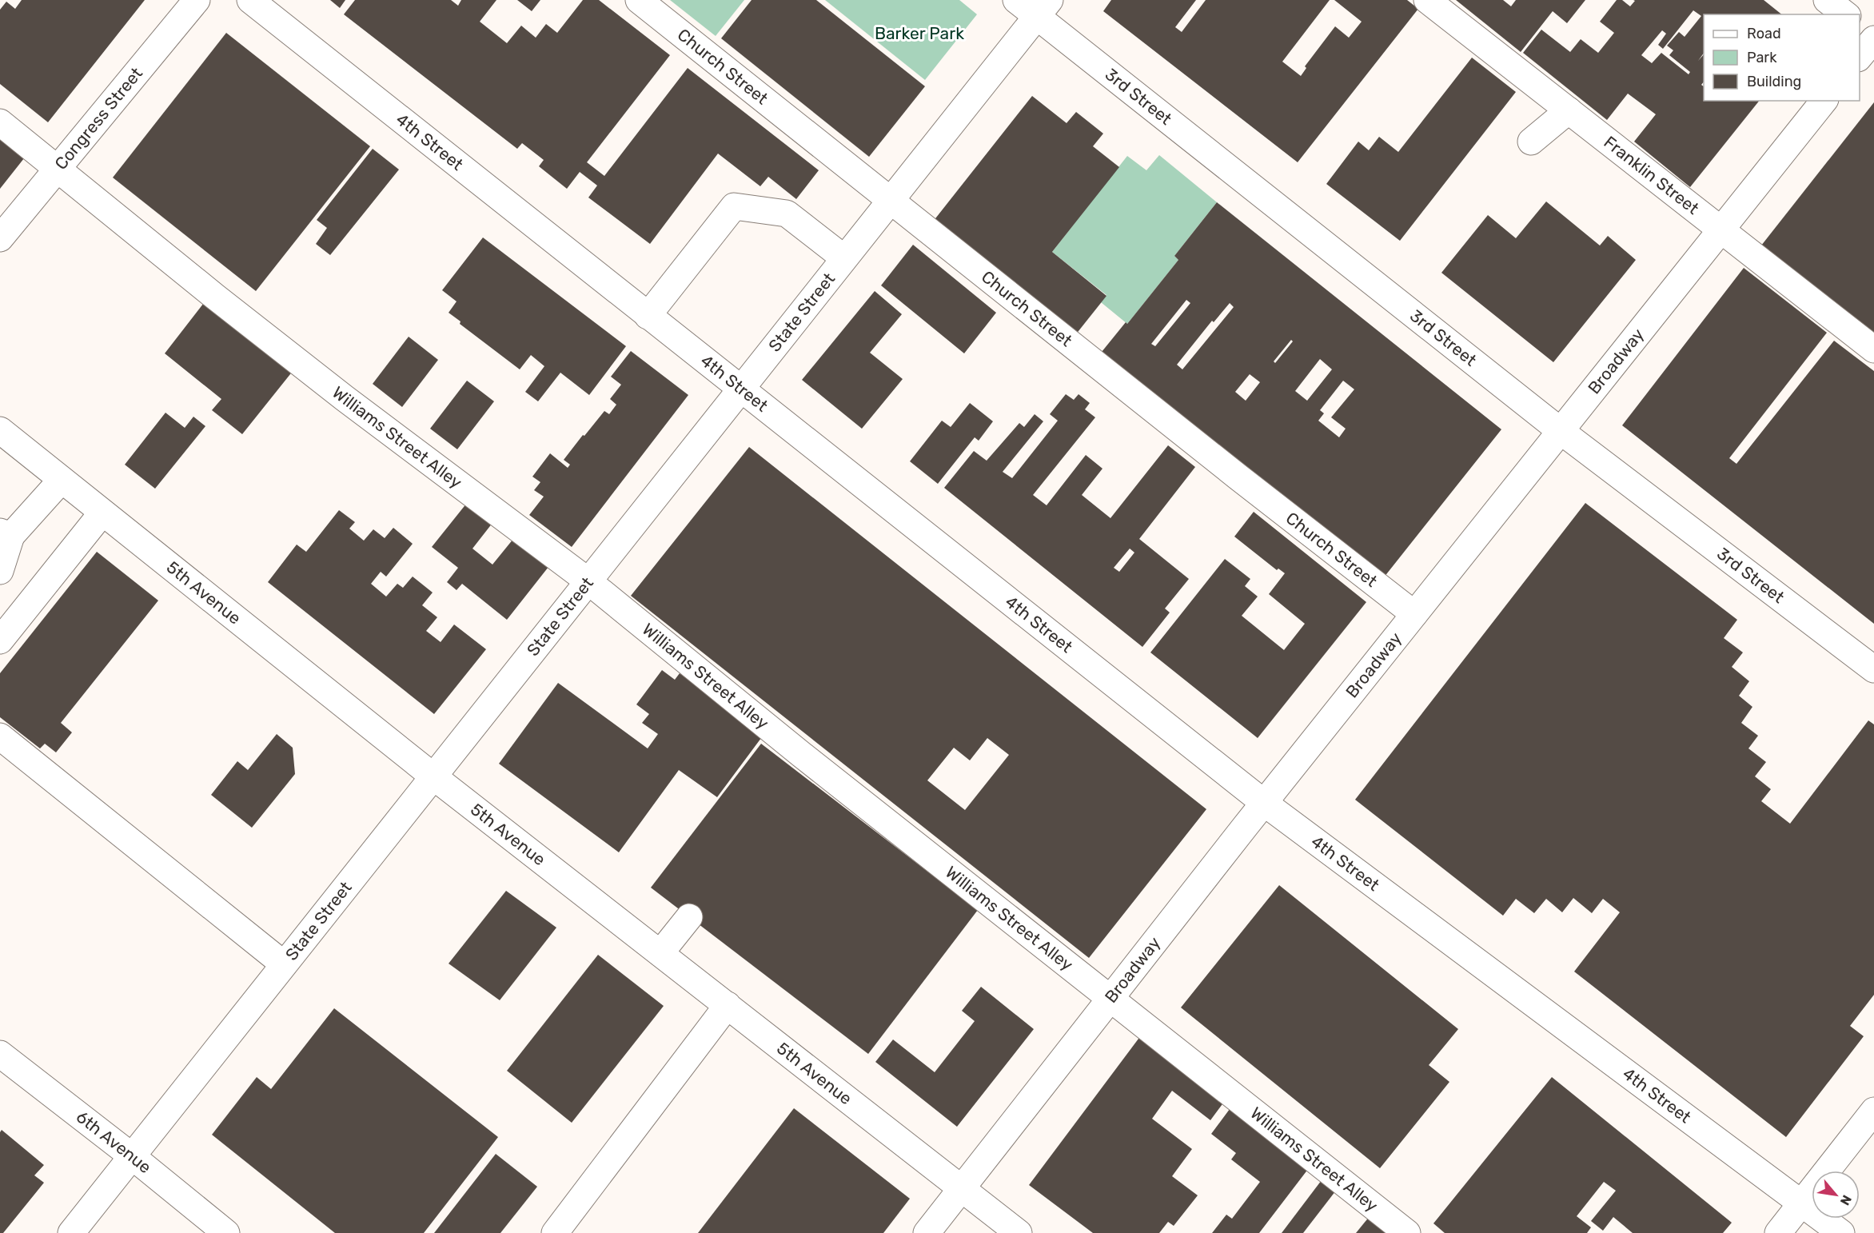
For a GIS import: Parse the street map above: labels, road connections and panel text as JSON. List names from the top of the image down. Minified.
{"streets":{"street":["Church Street","3rd Street","Congress Street","4th Street","Franklin Street","State Street","Broadway","Williams Street Alley","5th Avenue","6th Avenue"]},"crossings":[["Church Street","State Street"],["Church Street","Broadway"],["3rd Street","State Street"],["3rd Street","Broadway"],["Congress Street","Williams Street Alley"],["4th Street","State Street"],["4th Street","Broadway"],["Franklin Street","Broadway"],["State Street","Williams Street Alley"],["State Street","5th Avenue"],["State Street","6th Avenue"],["Broadway","Williams Street Alley"],["Broadway","5th Avenue"]],"parks":["Barker Park"],"legend":["Road","Park","Building"],"north":"bottom right"}
